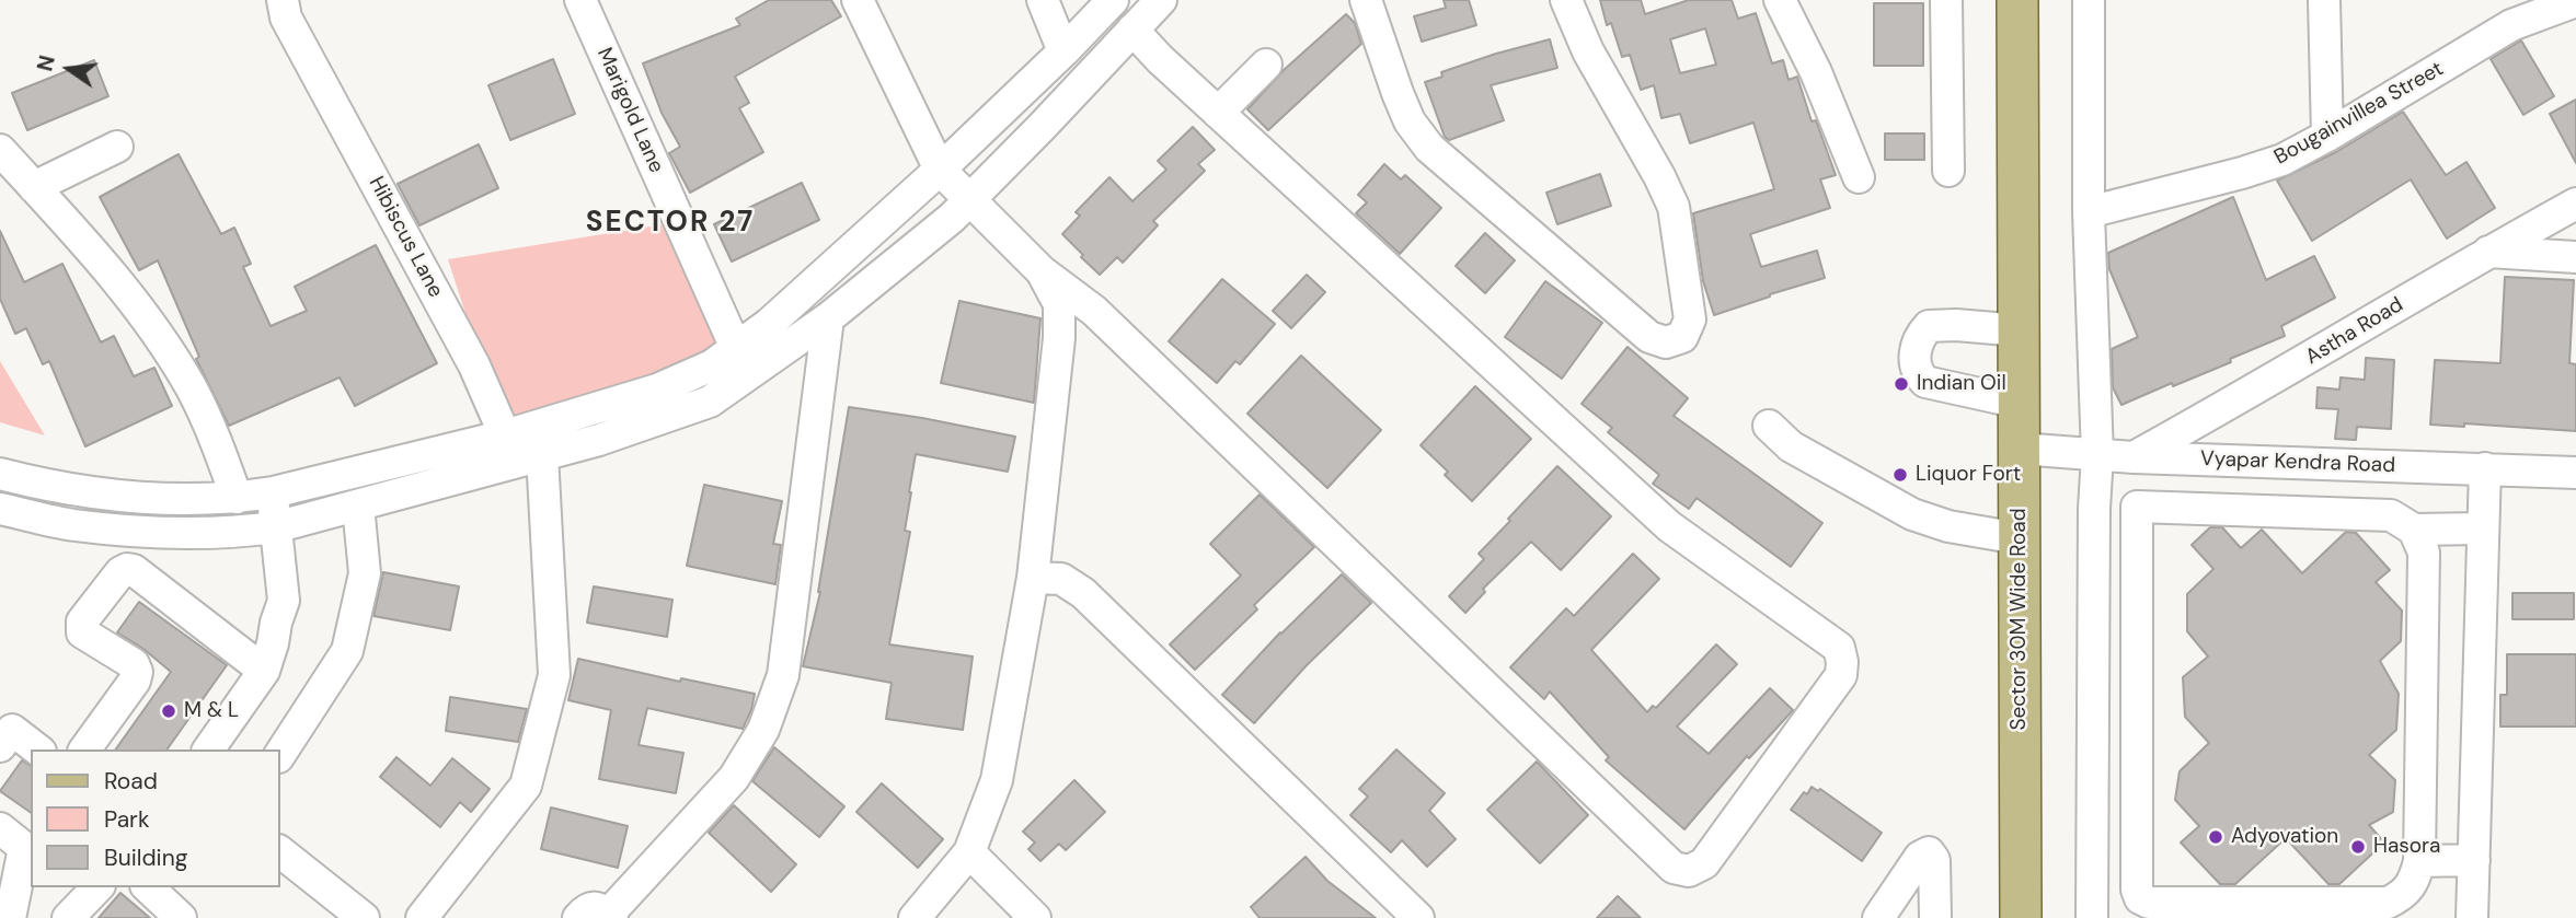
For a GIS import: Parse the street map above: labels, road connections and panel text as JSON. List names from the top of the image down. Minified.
{"streets":{"main road":["Sector 30M Wide Road"],"street":["Marigold Lane","Bougainvillea Street","Hibiscus Lane","Astha Road","Vyapar Kendra Road"]},"crossings":[["Astha Road","Vyapar Kendra Road"],["Vyapar Kendra Road","Sector 30M Wide Road"]],"districts":["SECTOR 27"],"places":["Indian Oil","Liquor Fort","M & L","Adyovation","Hasora"],"legend":["Road","Park","Building"],"north":"left"}
